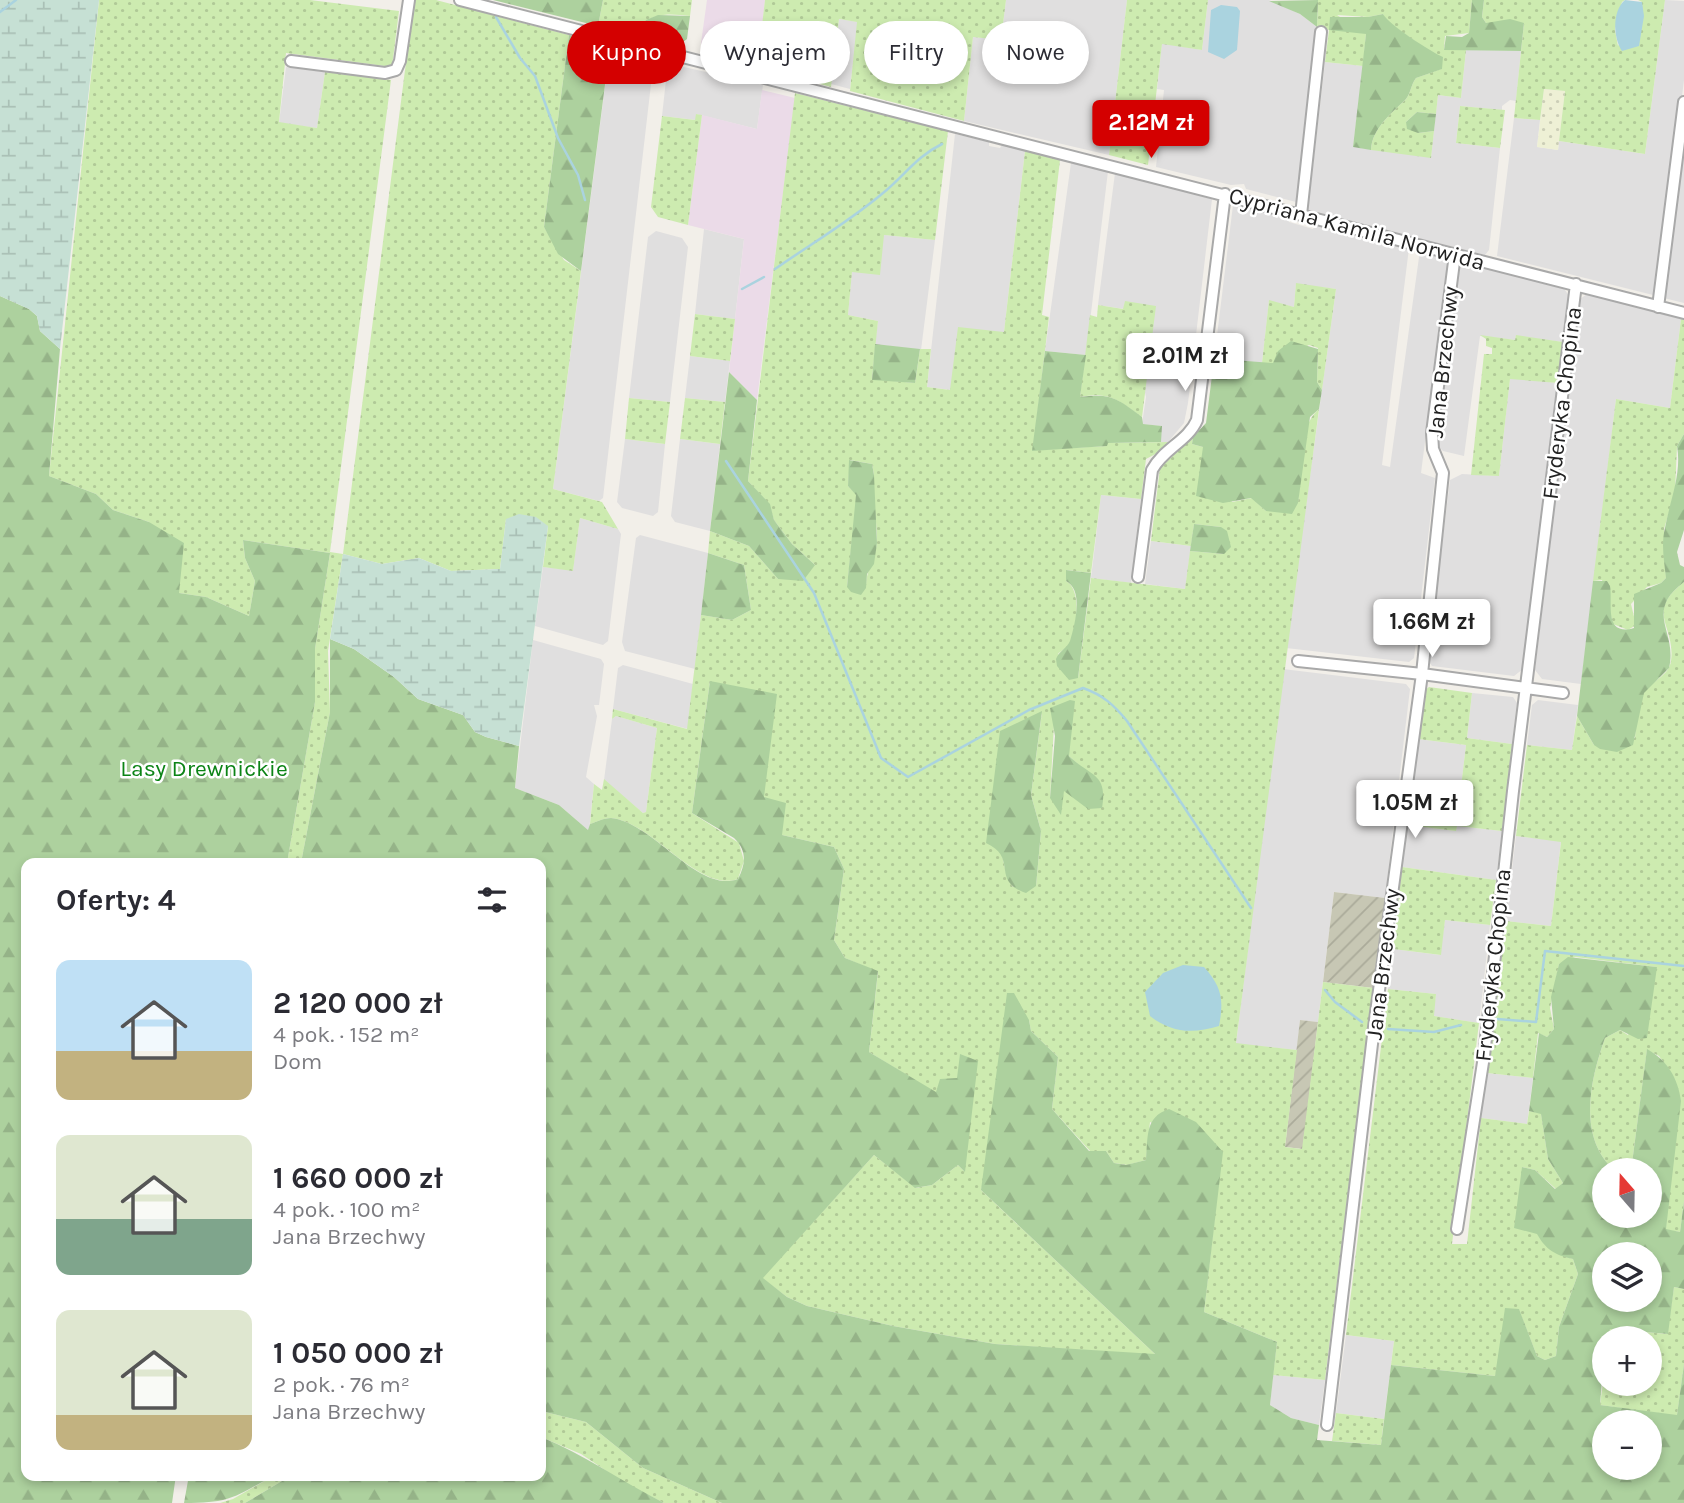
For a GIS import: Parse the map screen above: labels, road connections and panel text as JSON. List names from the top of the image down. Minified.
{"streets":{"street":["Cypriana Kamila Norwida","Jana Brzechwy","Fryderyka Chopina"]},"crossings":[["Cypriana Kamila Norwida","Jana Brzechwy"],["Cypriana Kamila Norwida","Fryderyka Chopina"]],"parks":["Lasy Drewnickie"],"north":"top","page":{"chip":["Kupno","Wynajem","Filtry","Nowe"],"price":["2.12M zł","2.01M zł","1.66M zł","1.05M zł"],"heading":"Oferty: 4","list":[{"name":"2 120 000 zł","note":"4 pok. · 152 m² · Dom"},{"name":"1 660 000 zł","note":"4 pok. · 100 m² · Jana Brzechwy"},{"name":"1 050 000 zł","note":"2 pok. · 76 m² · Jana Brzechwy"}],"map_buttons":["+","−"]}}
